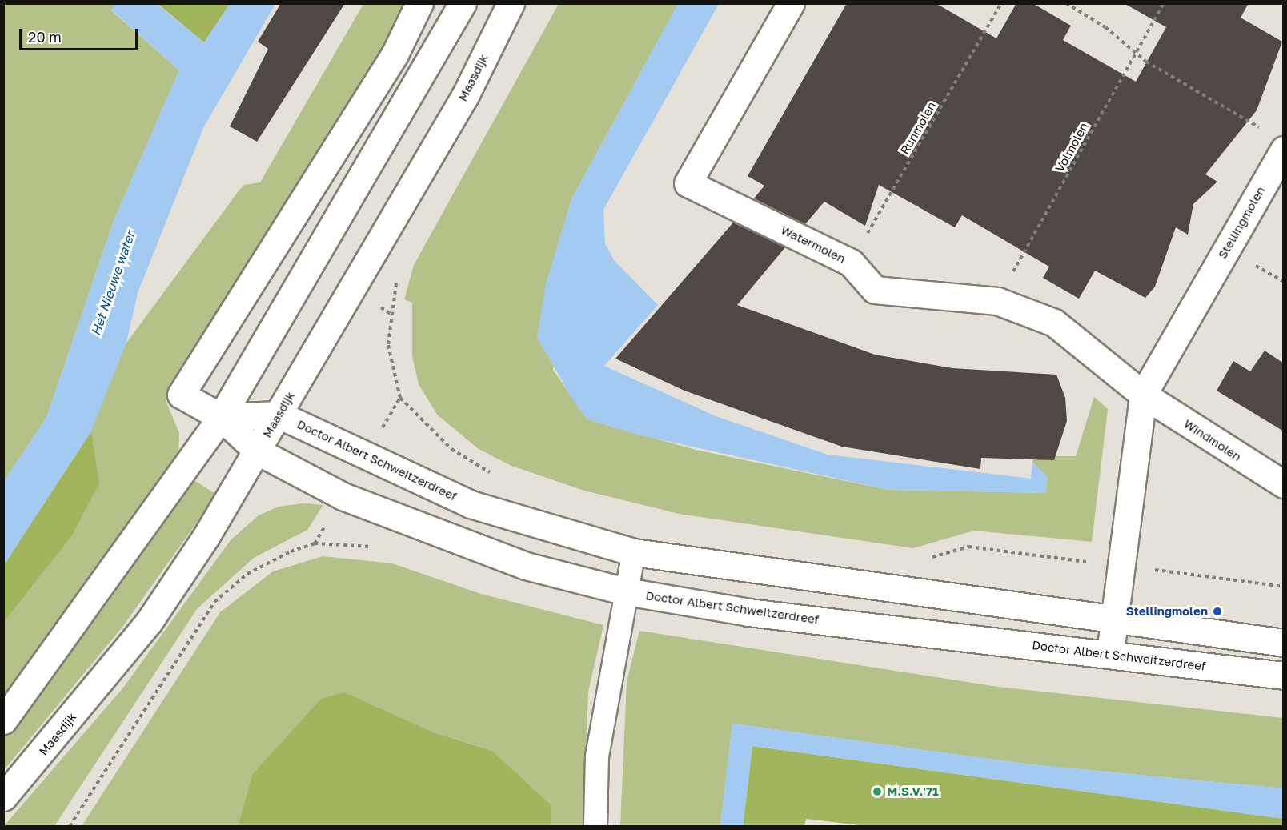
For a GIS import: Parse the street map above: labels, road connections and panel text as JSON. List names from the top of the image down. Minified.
{"streets":{"street":["Maasdijk","Stellingmolen","Watermolen","Windmolen","Doctor Albert Schweitzerdreef"],"path":["Runmolen","Volmolen"]},"crossings":[["Maasdijk","Doctor Albert Schweitzerdreef"],["Runmolen","Watermolen"],["Volmolen","Watermolen"],["Stellingmolen","Watermolen"],["Stellingmolen","Windmolen"],["Stellingmolen","Doctor Albert Schweitzerdreef"],["Watermolen","Windmolen"]],"water":["Het Nieuwe water"],"places":["Stellingmolen","M.S.V.'71"],"scale_bar":"20 m"}
